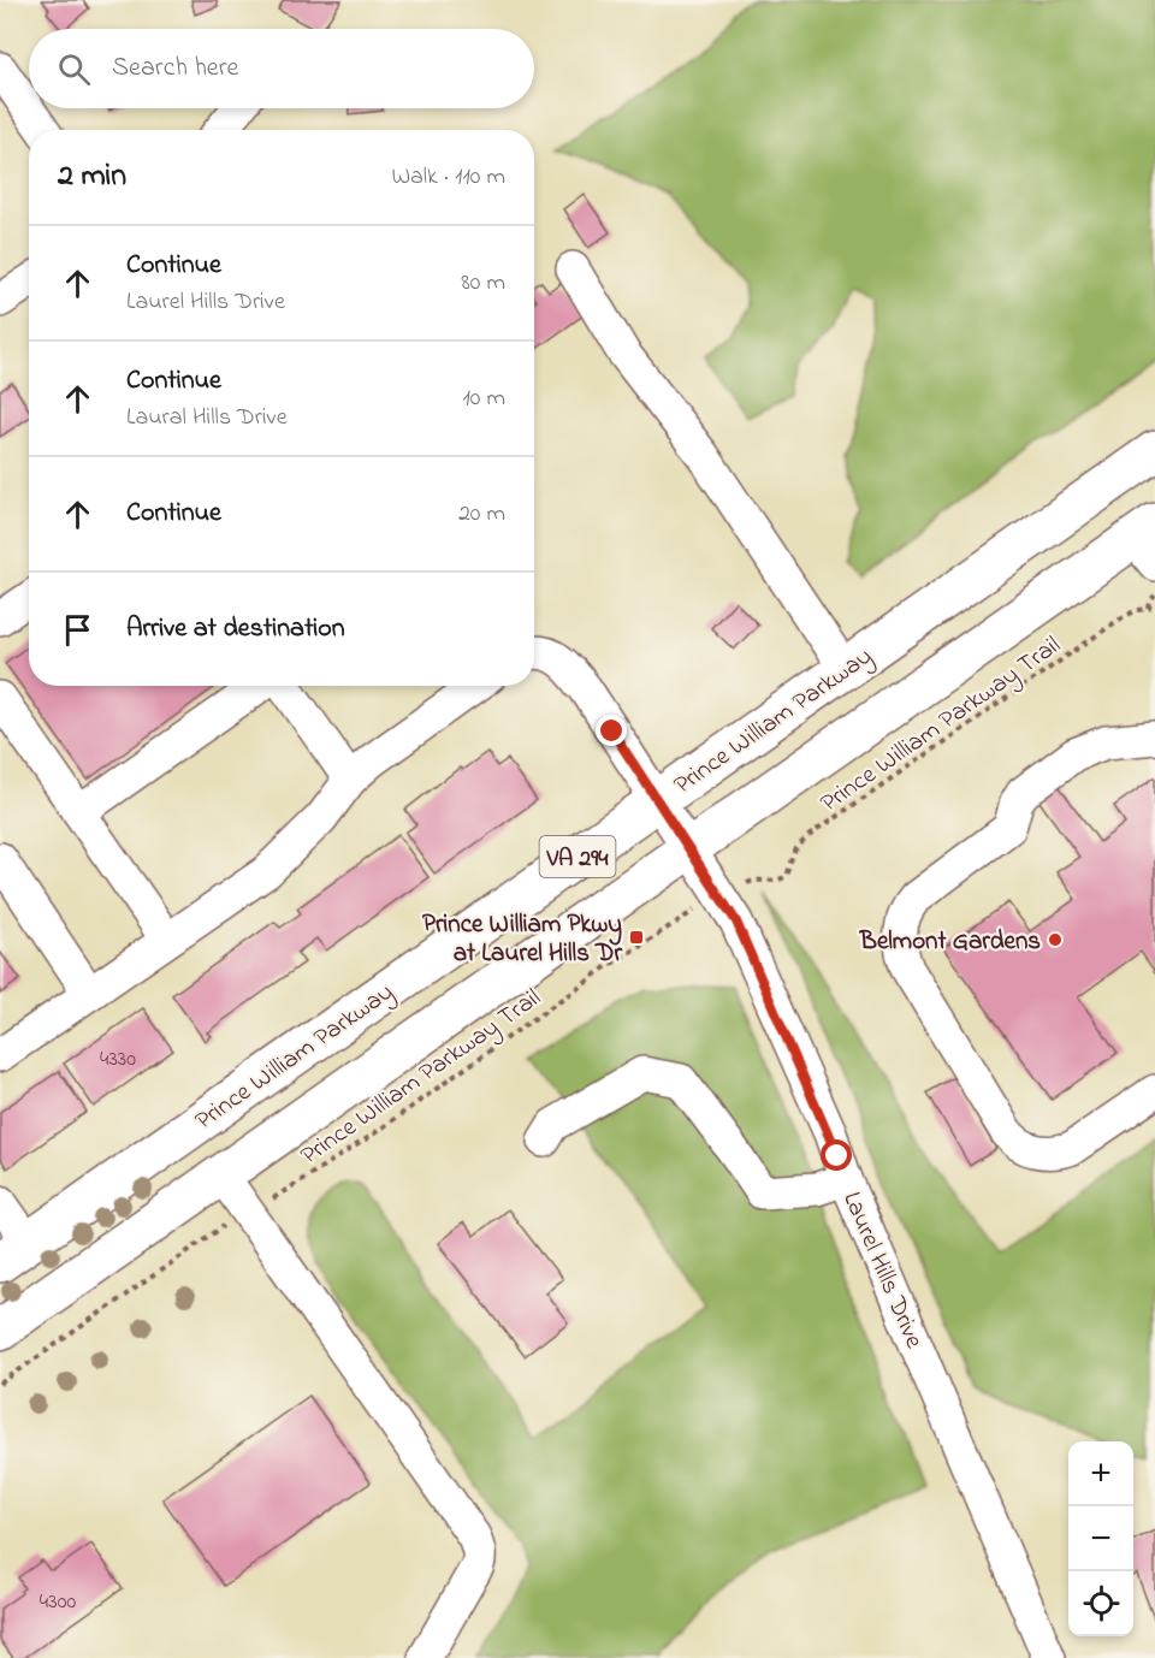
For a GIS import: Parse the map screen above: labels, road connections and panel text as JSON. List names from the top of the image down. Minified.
{"streets":{"highway":["Prince William Parkway","VA 294"],"street":["Laurel Hills Drive"],"path":["Prince William Parkway Trail"]},"crossings":[["Prince William Parkway","Laurel Hills Drive"],["VA 294","Laurel Hills Drive"]],"places":{"transit":["Prince William Pkwy at Laurel Hills Dr"],"other":["Belmont Gardens"]},"house_numbers":["4330","4300"],"page":{"search":"Search here","heading":["2 min","Walk · 110 m"],"list":[["Continue","Laurel Hills Drive","80 m"],["Continue","Laural Hills Drive","10 m"],["Continue","20 m"],"Arrive at destination"],"map_buttons":["+","−"]}}
